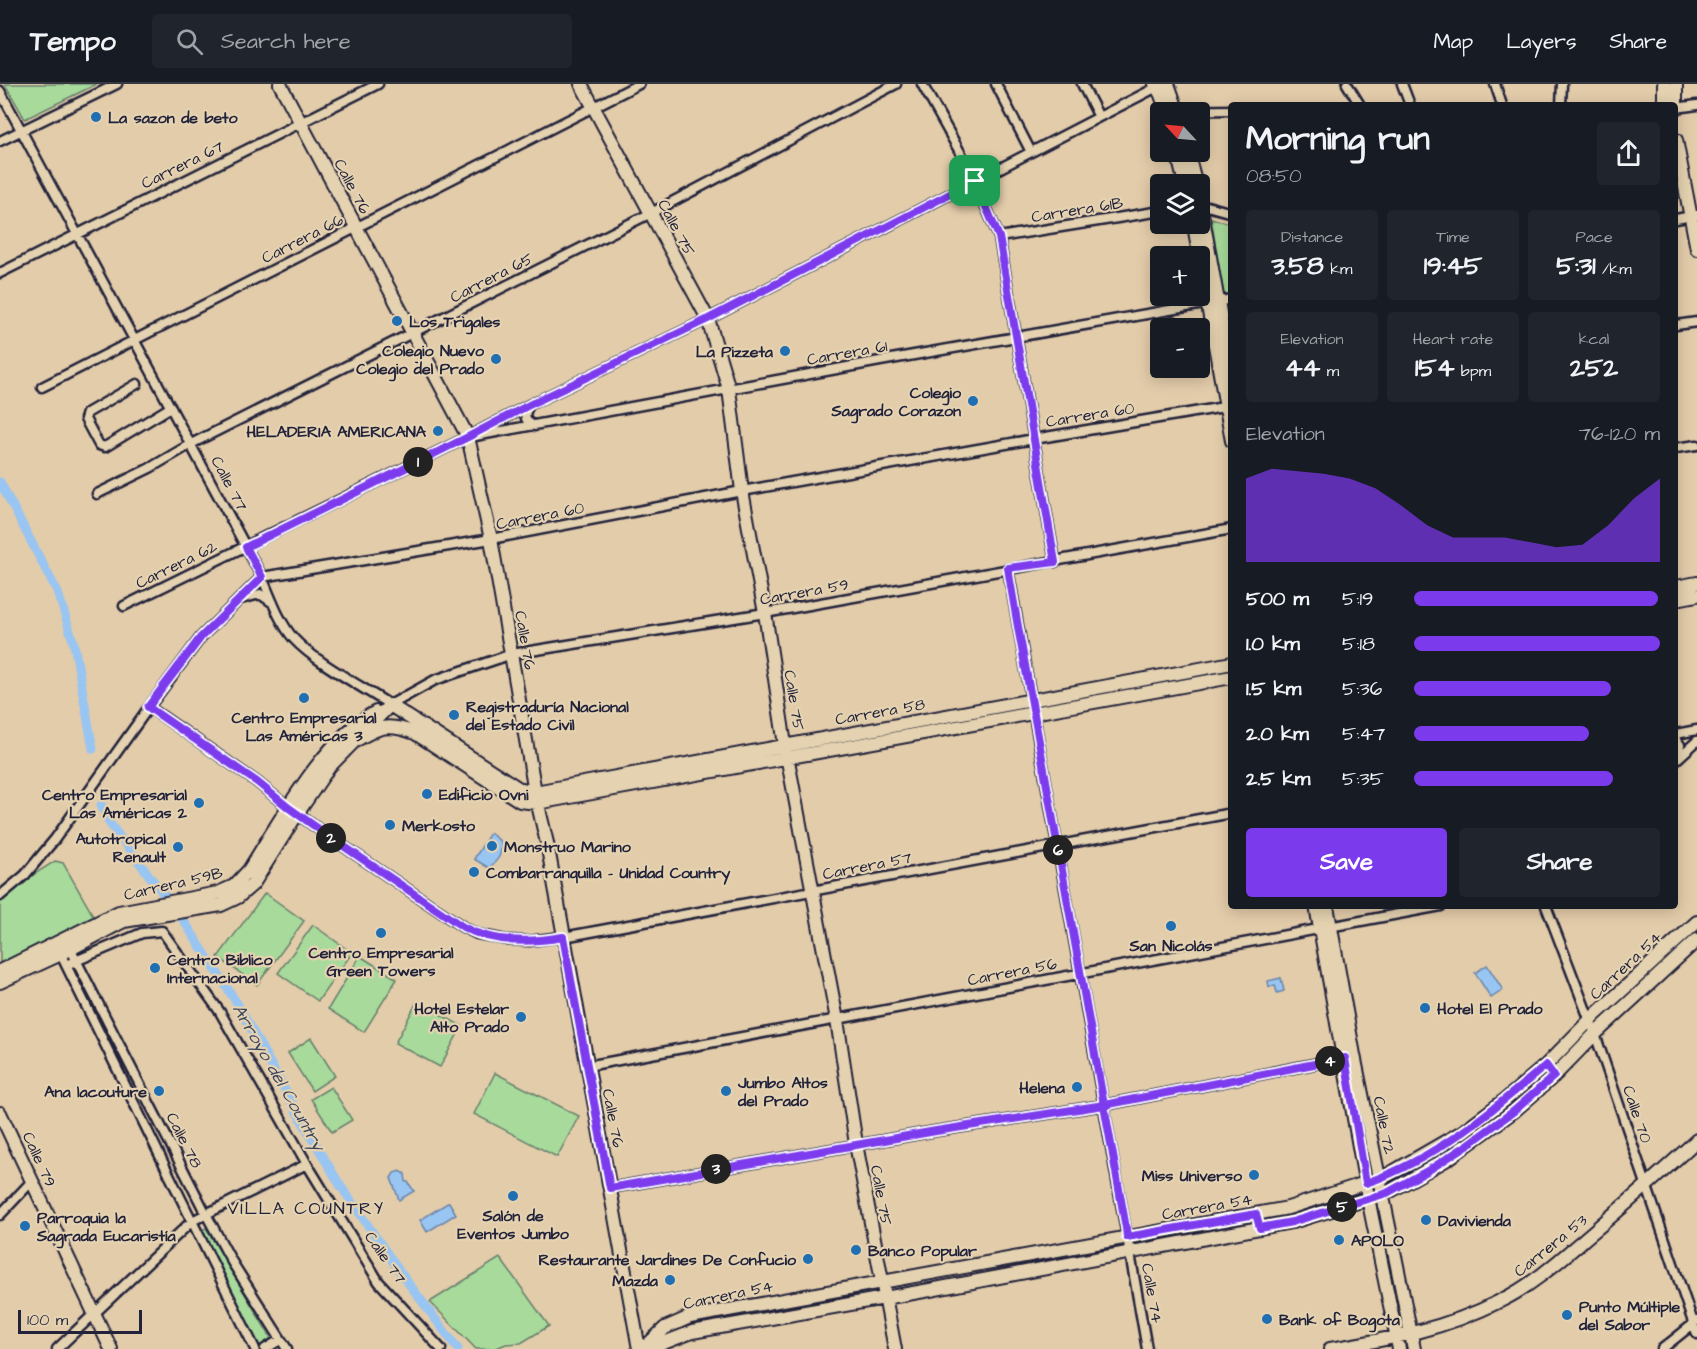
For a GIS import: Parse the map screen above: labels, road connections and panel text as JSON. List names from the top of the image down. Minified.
{"streets":{"street":["Carrera 67","Calle 76","Carrera 61B","Calle 75","Carrera 66","Carrera 65","Carrera 61","Carrera 60","Calle 77","Carrera 62","Carrera 59","Carrera 58","Carrera 57","Carrera 59B","Carrera 54","Carrera 56","Calle 70","Calle 72","Calle 78","Calle 79","Carrera 53","Calle 74"]},"crossings":[["Carrera 67","Calle 76"],["Carrera 67","Calle 77"],["Calle 76","Carrera 66"],["Calle 76","Carrera 65"],["Calle 76","Carrera 61"],["Calle 76","Carrera 60"],["Calle 76","Calle 77"],["Calle 76","Carrera 62"],["Calle 76","Carrera 59"],["Calle 76","Carrera 58"],["Calle 76","Carrera 57"],["Calle 76","Carrera 54"],["Calle 76","Carrera 56"],["Calle 75","Carrera 66"],["Calle 75","Carrera 65"],["Calle 75","Carrera 61"],["Calle 75","Carrera 60"],["Calle 75","Carrera 62"],["Calle 75","Carrera 59"],["Calle 75","Carrera 58"],["Calle 75","Carrera 57"],["Calle 75","Carrera 54"],["Calle 75","Carrera 56"],["Carrera 66","Calle 77"],["Carrera 65","Calle 77"],["Carrera 61","Carrera 62"],["Carrera 60","Calle 77"],["Calle 77","Carrera 62"],["Calle 77","Carrera 59"],["Calle 77","Carrera 58"],["Calle 77","Carrera 59B"],["Calle 77","Calle 78"],["Carrera 59","Carrera 59B"],["Carrera 59","Calle 74"],["Carrera 58","Calle 74"],["Carrera 57","Carrera 59B"],["Carrera 57","Calle 74"],["Carrera 59B","Calle 78"],["Carrera 54","Calle 70"],["Carrera 54","Calle 72"],["Carrera 54","Calle 74"],["Carrera 56","Calle 72"],["Carrera 56","Calle 74"],["Calle 70","Carrera 53"],["Calle 72","Carrera 53"]],"districts":["VILLA COUNTRY"],"water":["Arroyo del Country"],"places":["La sazon de beto","Los Trigales","La Pizzeta","Colegio Nuevo Colegio del Prado","Colegio Sagrado Corazon","HELADERIA AMERICANA","Centro Empresarial Las Américas 3","Registraduría Nacional del Estado Civil","Edificio Ovni","Centro Empresarial Las Américas 2","Merkosto","Monstruo Marino","Autotropical Renault","Combarranquilla - Unidad Country","San Nicolás","Centro Empresarial Green Towers","Centro Biblico Internacional","Hotel El Prado","Hotel Estelar Alto Prado","Helena","Ana lacouture","Jumbo Altos del Prado","Miss Universo","Salón de Eventos Jumbo","Davivienda","Parroquia la Sagrada Eucaristía","APOLO","Banco Popular","Restaurante Jardines De Confucio","Mazda","Punto Múltiple del Sabor","Bank of Bogota"],"scale_bar":"100 m","north":"top left","page":{"header":"Tempo","search":"Search here","nav":["Map","Layers","Share"],"map_buttons":["+","−"],"heading":["Morning run","08:50"],"stats":[["Distance","3.58 km"],["Time","19:45"],["Pace","5:31 /km"],["Elevation","44 m"],["Heart rate","154 bpm"],["kcal","252"]],"chart":["Elevation","76–120 m"],"pins":["1","2","6","4","3","5"],"list":[{"name":"500 m","note":"5:19"},{"name":"1.0 km","note":"5:18"},{"name":"1.5 km","note":"5:36"},{"name":"2.0 km","note":"5:47"},{"name":"2.5 km","note":"5:35"}],"buttons":["Save","Share"],"scale":"100 m"}}
